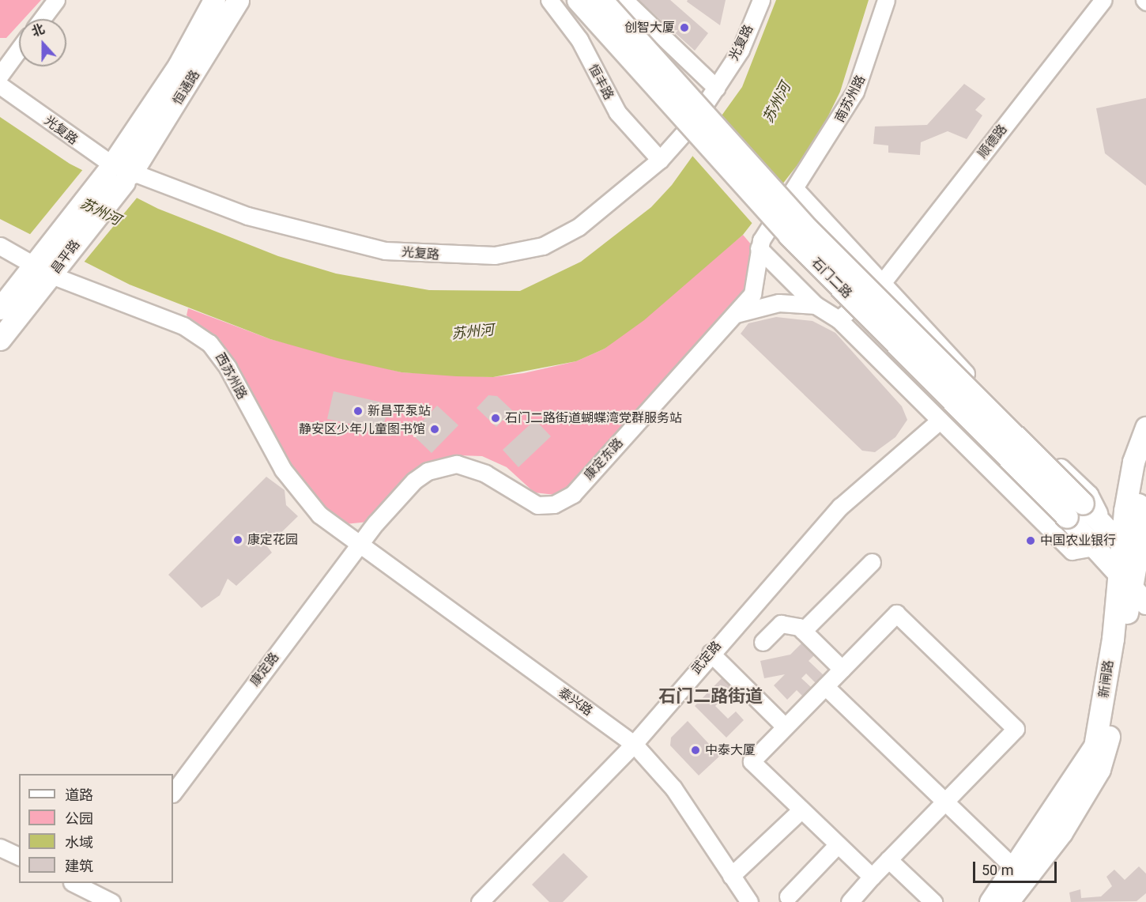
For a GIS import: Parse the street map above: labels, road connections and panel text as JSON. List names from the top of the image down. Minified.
{"streets":{"main road":["恒通路","昌平路","石门二路","新闸路"],"street":["光复路","恒丰路","南苏州路","顺德路","西苏州路","康定东路","武定路","康定路","泰兴路"]},"crossings":[["光复路","恒丰路"],["光复路","恒通路"],["光复路","昌平路"],["恒通路","昌平路"],["南苏州路","石门二路"],["南苏州路","康定东路"],["顺德路","石门二路"],["昌平路","西苏州路"],["石门二路","康定东路"],["石门二路","武定路"],["石门二路","新闸路"],["西苏州路","康定东路"],["西苏州路","康定路"],["西苏州路","泰兴路"],["康定东路","康定路"],["康定东路","泰兴路"],["武定路","泰兴路"],["康定路","泰兴路"]],"districts":["石门二路街道"],"water":["苏州河"],"places":["创智大厦","新昌平泵站","石门二路街道蝴蝶湾党群服务站","静安区少年儿童图书馆","康定花园","中国农业银行","中泰大厦"],"legend":["道路","公园","水域","建筑"],"scale_bar":"50 m","north":"top"}
